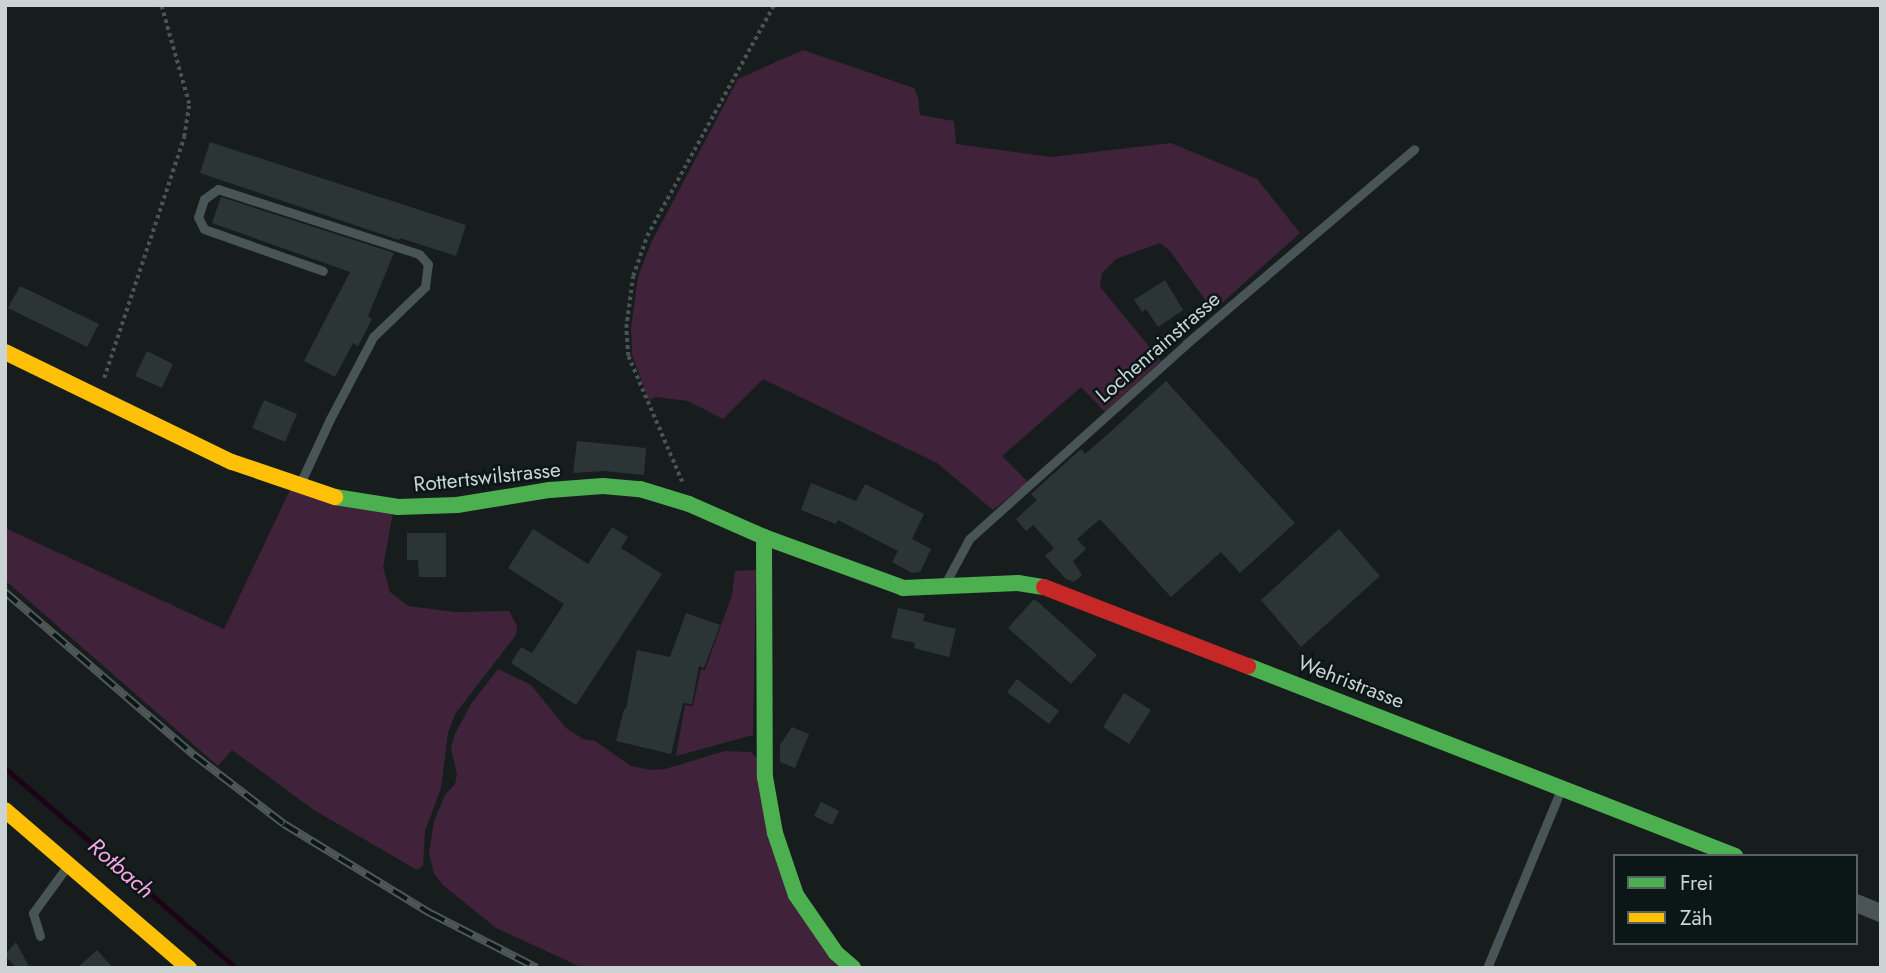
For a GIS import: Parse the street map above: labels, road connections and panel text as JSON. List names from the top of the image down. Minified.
{"streets":{"street":["Rottertswilstrasse","Wehristrasse"],"lane":["Lochenrainstrasse"]},"crossings":[["Lochenrainstrasse","Rottertswilstrasse"],["Lochenrainstrasse","Wehristrasse"],["Rottertswilstrasse","Wehristrasse"]],"water":["Rotbach"],"legend":["Frei","Zäh"]}
